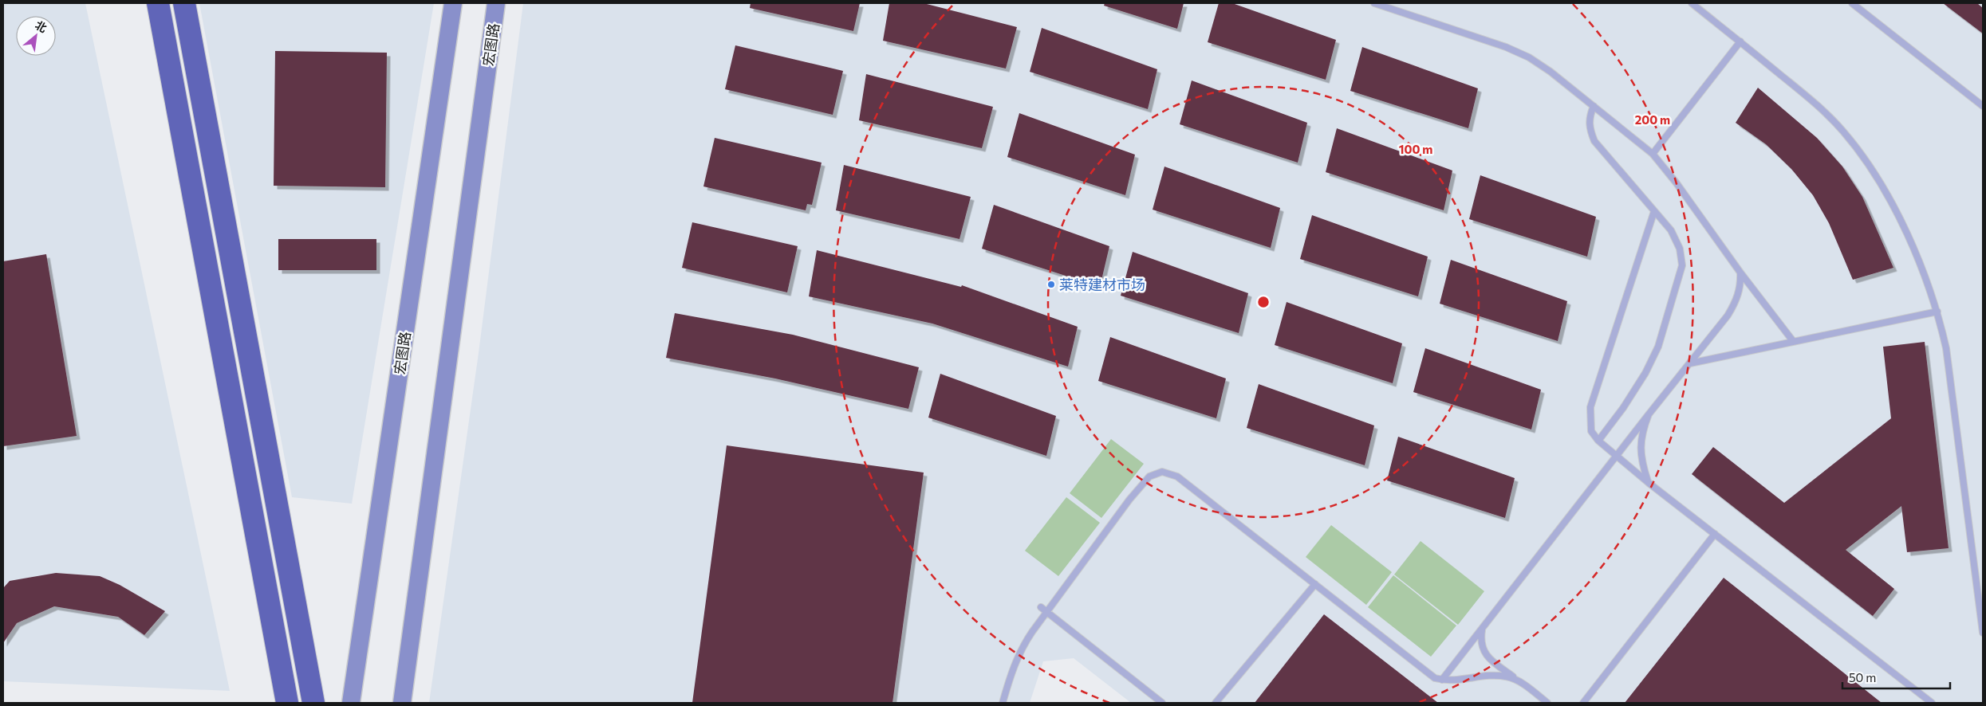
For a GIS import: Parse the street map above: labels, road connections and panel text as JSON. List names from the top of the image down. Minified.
{"streets":{"main road":["宏图路"]},"places":["莱特建材市场"],"scale_bar":"50 m","north":"top right","rings":["200 m","100 m"]}
